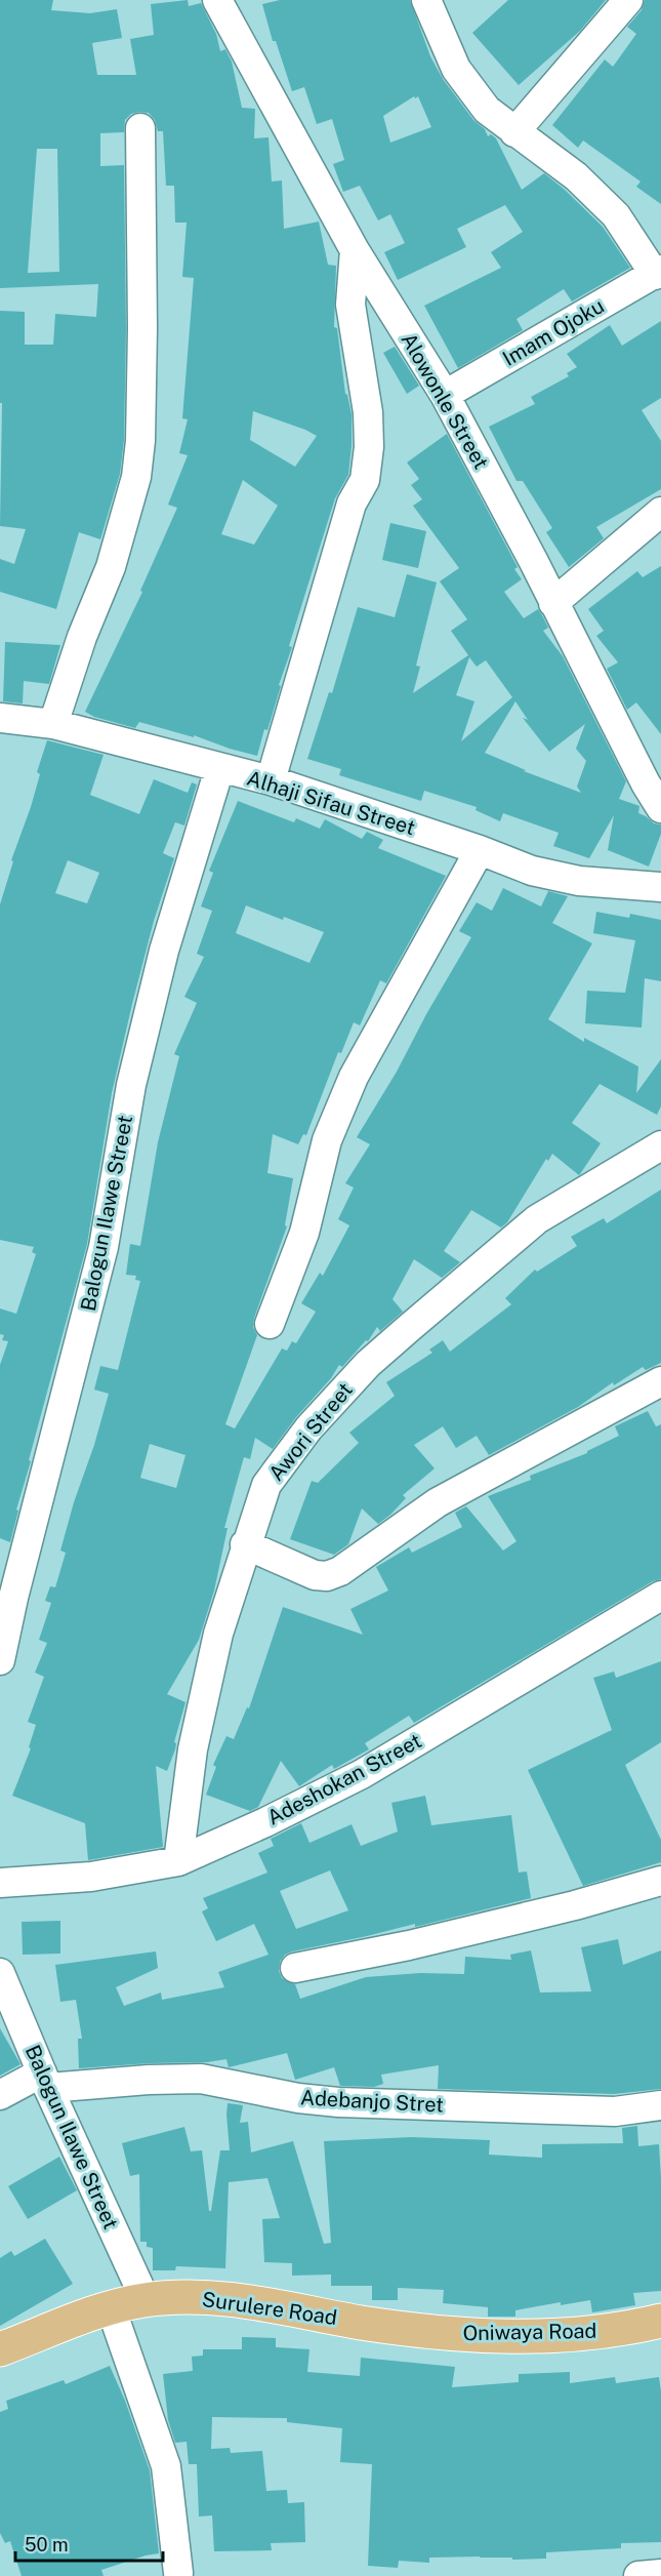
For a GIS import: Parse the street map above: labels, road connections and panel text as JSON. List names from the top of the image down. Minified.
{"streets":{"main road":["Surulere Road","Oniwaya Road"],"street":["Imam Ojoku","Alowonle Street","Alhaji Sifau Street","Balogun Ilawe Street","Awori Street","Adeshokan Street","Adebanjo Stret"]},"crossings":[["Imam Ojoku","Alowonle Street"],["Alhaji Sifau Street","Balogun Ilawe Street"],["Balogun Ilawe Street","Adebanjo Stret"],["Balogun Ilawe Street","Surulere Road"],["Awori Street","Adeshokan Street"],["Surulere Road","Oniwaya Road"]],"scale_bar":"50 m"}
